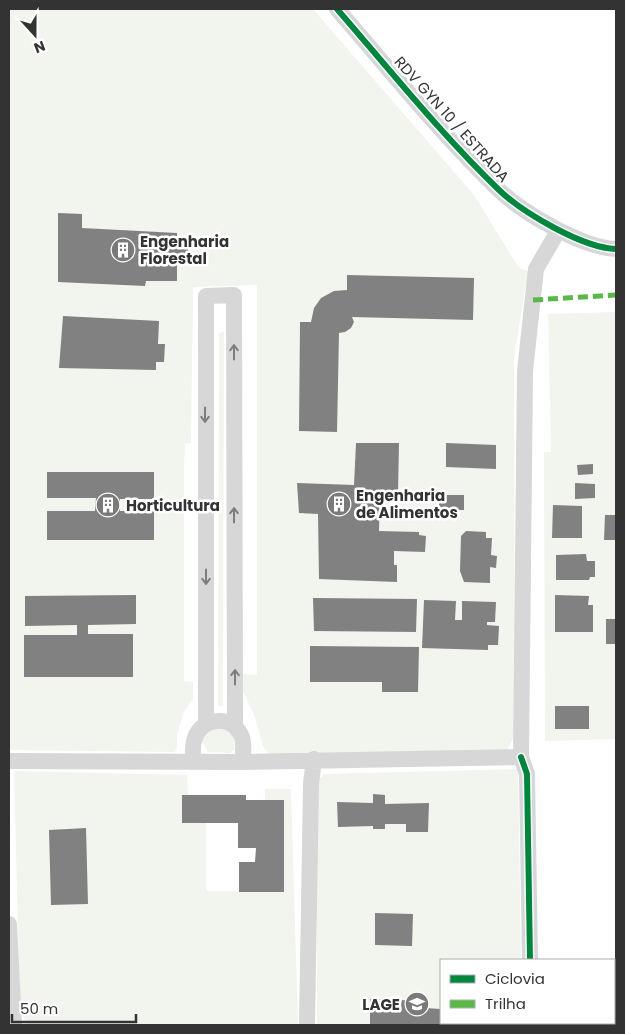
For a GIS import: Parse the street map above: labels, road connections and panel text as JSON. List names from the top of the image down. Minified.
{"streets":{"street":["RDV GYN 10 / ESTRADA"]},"places":{"building":["Engenharia Florestal","Engenharia de Alimentos","Horticultura"],"school or university":["LAGE"]},"legend":["Ciclovia","Trilha"],"scale_bar":"50 m","north":"bottom"}
